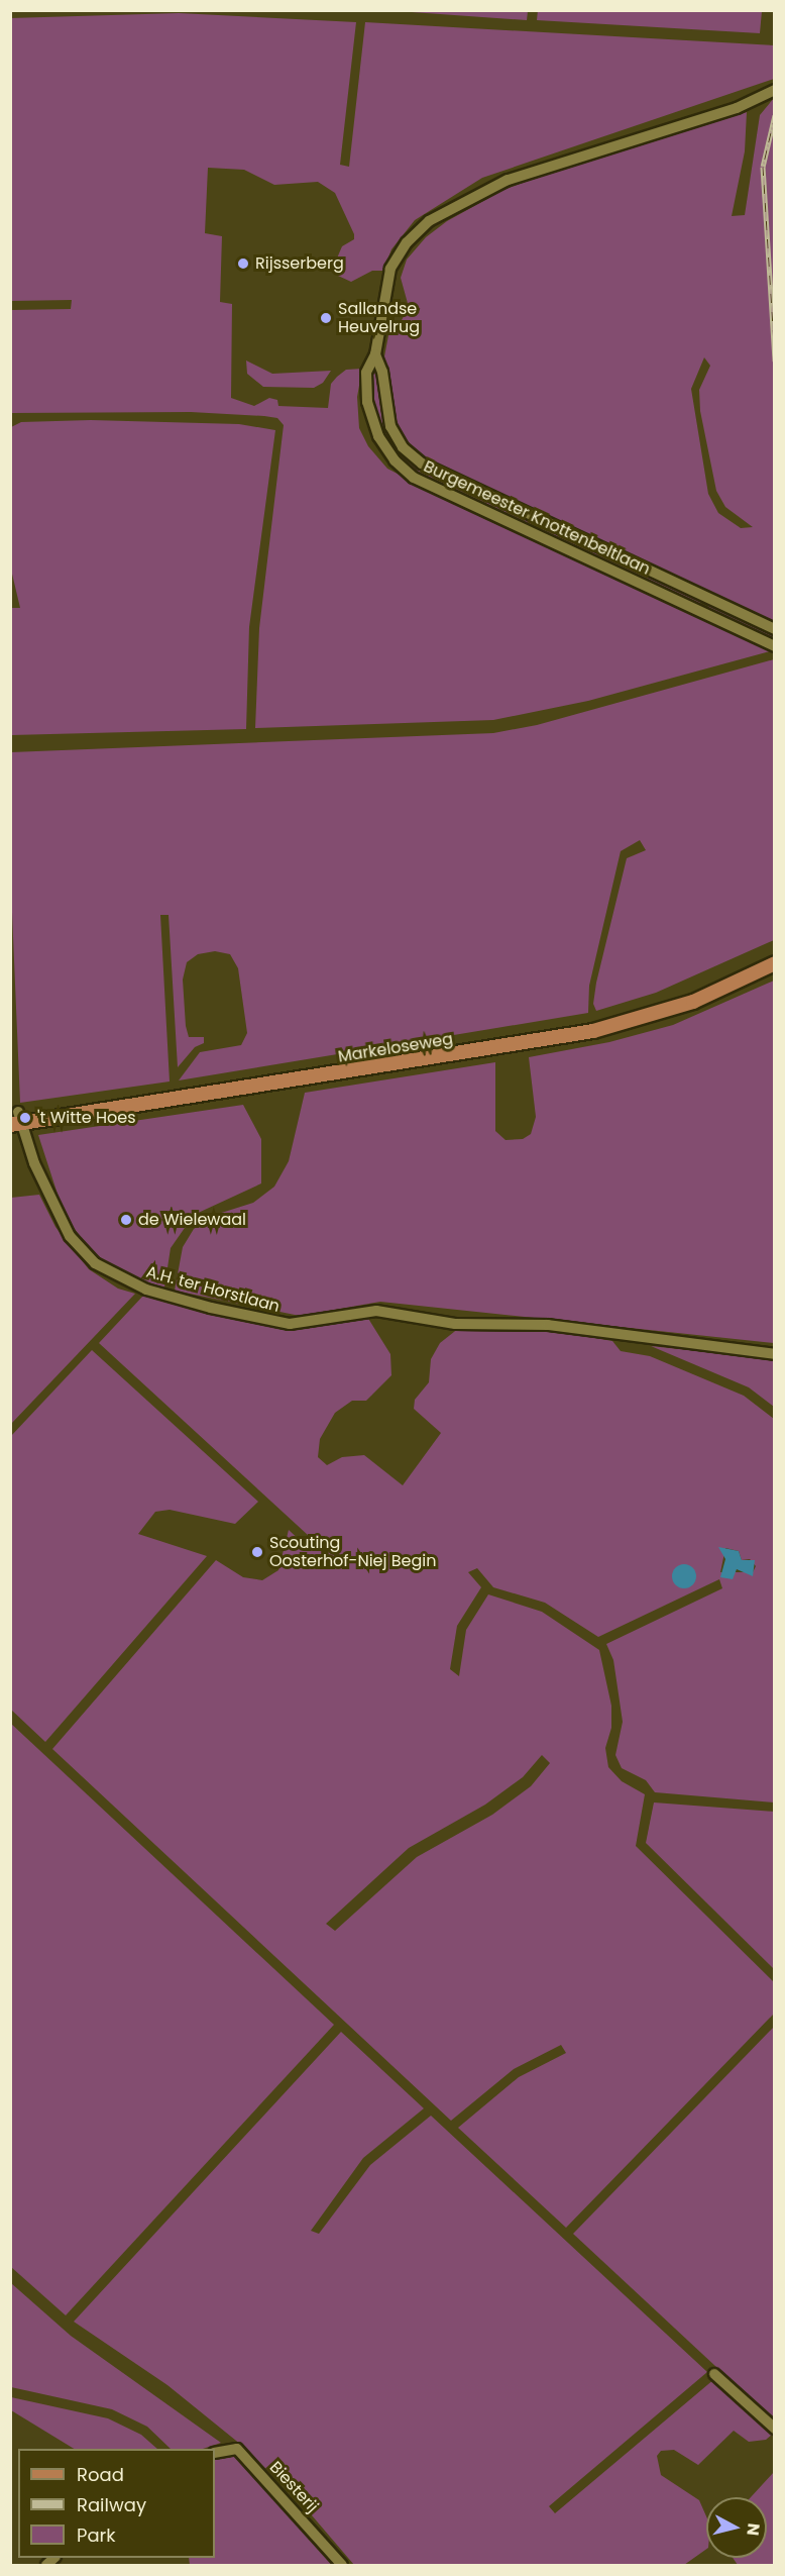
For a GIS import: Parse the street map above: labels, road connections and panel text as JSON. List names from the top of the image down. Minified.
{"streets":{"main road":["Markeloseweg"],"street":["Burgemeester Knottenbeltlaan","A.H. ter Horstlaan","Biesterij"]},"crossings":[["Markeloseweg","A.H. ter Horstlaan"]],"places":["Rijsserberg","Sallandse Heuvelrug","'t Witte Hoes","de Wielewaal","Scouting Oosterhof-Niej Begin"],"legend":["Road","Railway","Park"],"north":"right"}
